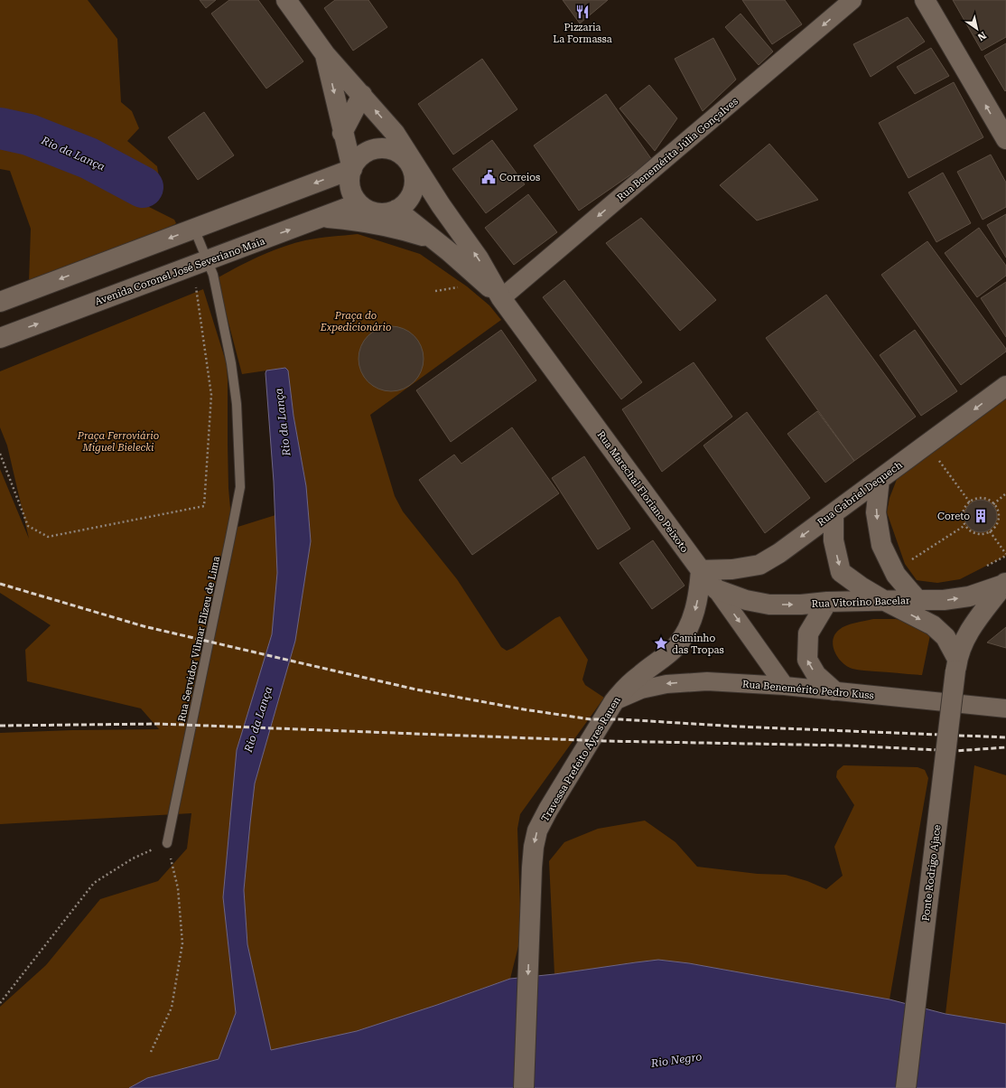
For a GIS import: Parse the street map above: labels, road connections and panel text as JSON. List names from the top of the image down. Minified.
{"streets":{"main road":["Avenida Coronel José Severiano Maia","Rua Marechal Floriano Peixoto","Rua Gabriel Dequech","Rua Vitorino Bacelar","Travessa Prefeito Ayres Rauen","Ponte Rodrigo Ajace"],"street":["Rua Benemérita Júlia Gonçalves","Rua Benemérito Pedro Kuss"],"lane":["Rua Servidor Vilmar Elizeu de Lima"]},"crossings":[["Rua Benemérita Júlia Gonçalves","Rua Marechal Floriano Peixoto"],["Avenida Coronel José Severiano Maia","Rua Marechal Floriano Peixoto"],["Avenida Coronel José Severiano Maia","Rua Servidor Vilmar Elizeu de Lima"],["Rua Marechal Floriano Peixoto","Rua Gabriel Dequech"],["Rua Marechal Floriano Peixoto","Rua Vitorino Bacelar"],["Rua Marechal Floriano Peixoto","Rua Benemérito Pedro Kuss"],["Rua Marechal Floriano Peixoto","Travessa Prefeito Ayres Rauen"],["Rua Gabriel Dequech","Travessa Prefeito Ayres Rauen"],["Rua Vitorino Bacelar","Ponte Rodrigo Ajace"],["Rua Benemérito Pedro Kuss","Travessa Prefeito Ayres Rauen"]],"one_way":["Rua Benemérita Júlia Gonçalves","Rua Gabriel Dequech","Rua Vitorino Bacelar","Rua Benemérito Pedro Kuss","Travessa Prefeito Ayres Rauen"],"water":["Rio da Lança","Rio Negro"],"parks":["Praça do Expedicionário","Praça Ferroviário Miguel Bielecki"],"places":{"restaurant":["Pizzaria La Formassa"],"public building":["Correios"],"building":["Coreto"],"place":["Caminho das Tropas"]},"north":"bottom right"}
